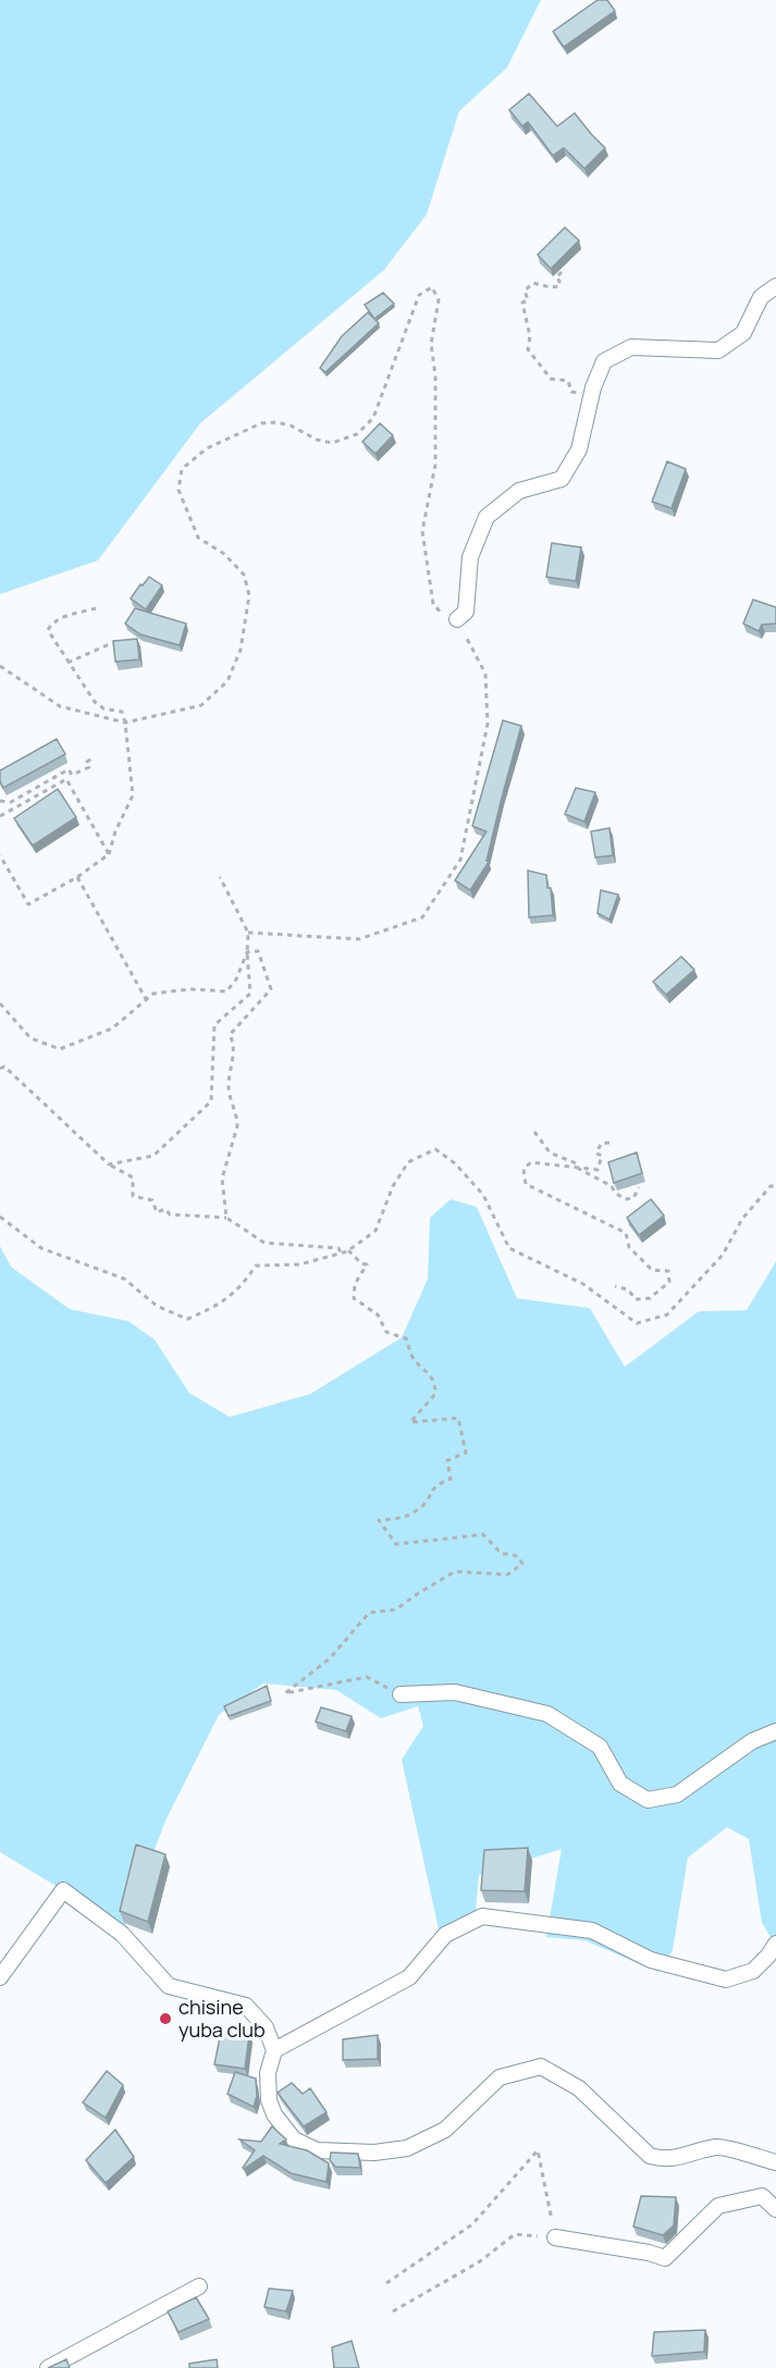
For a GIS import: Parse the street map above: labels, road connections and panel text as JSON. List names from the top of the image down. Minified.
{"places":["chisine yuba club"]}
